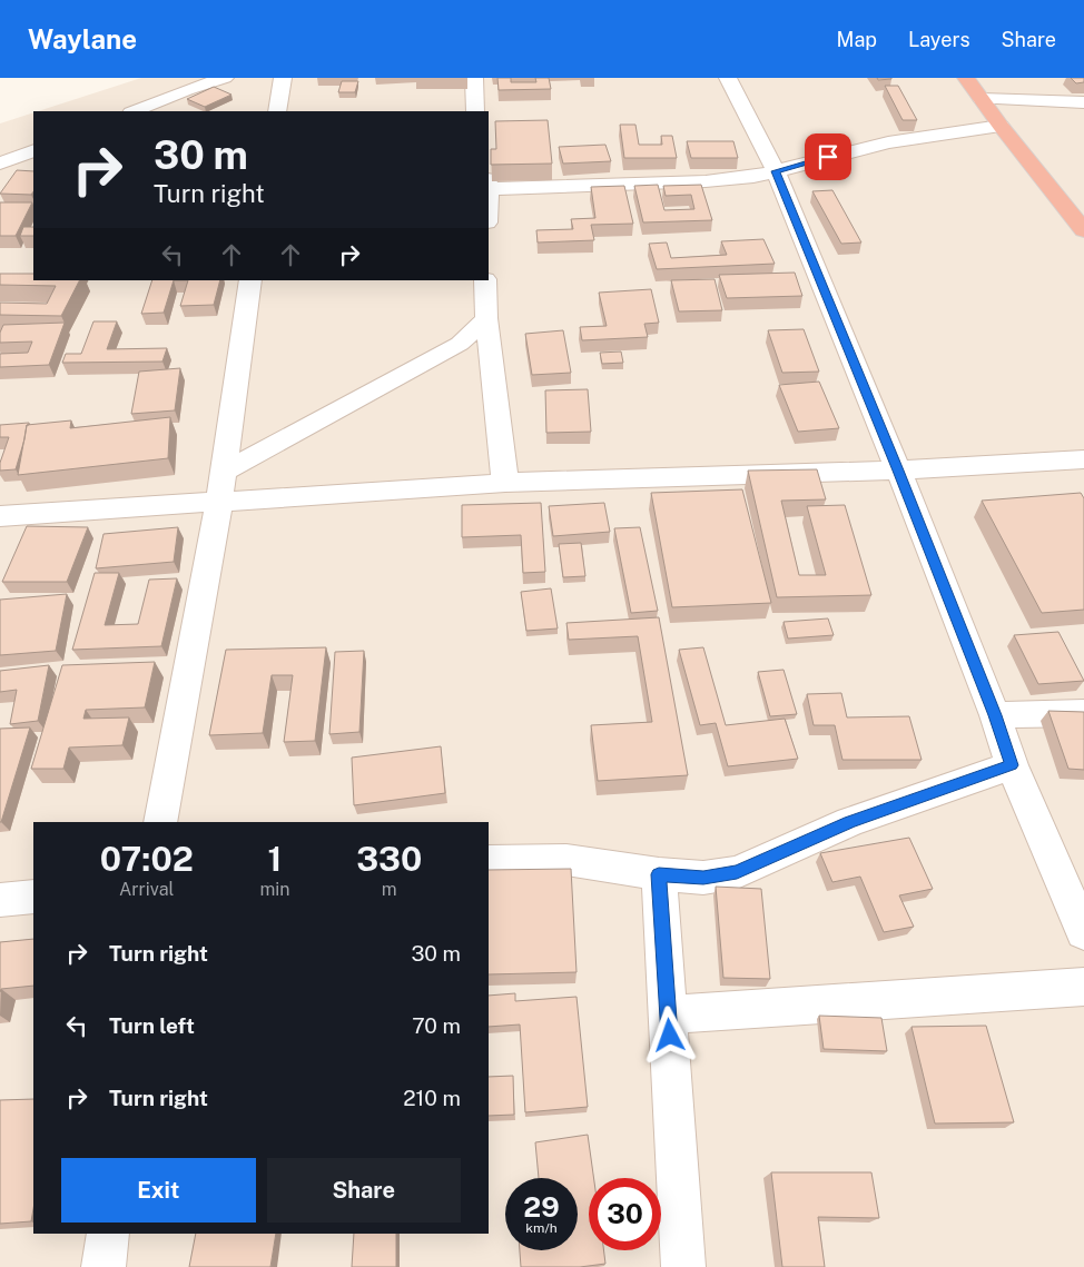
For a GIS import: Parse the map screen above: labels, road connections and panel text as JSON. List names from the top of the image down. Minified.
{"page":{"header":"Waylane","nav":["Map","Layers","Share"],"turn":["30 m","Turn right"],"eta":["07:02","Arrival","1","min","330","m"],"list":[{"name":"Turn right","value":"30 m"},{"name":"Turn left","value":"70 m"},{"name":"Turn right","value":"210 m"}],"buttons":["Exit","Share"],"speed":"29 km/h","limit":"30"}}
